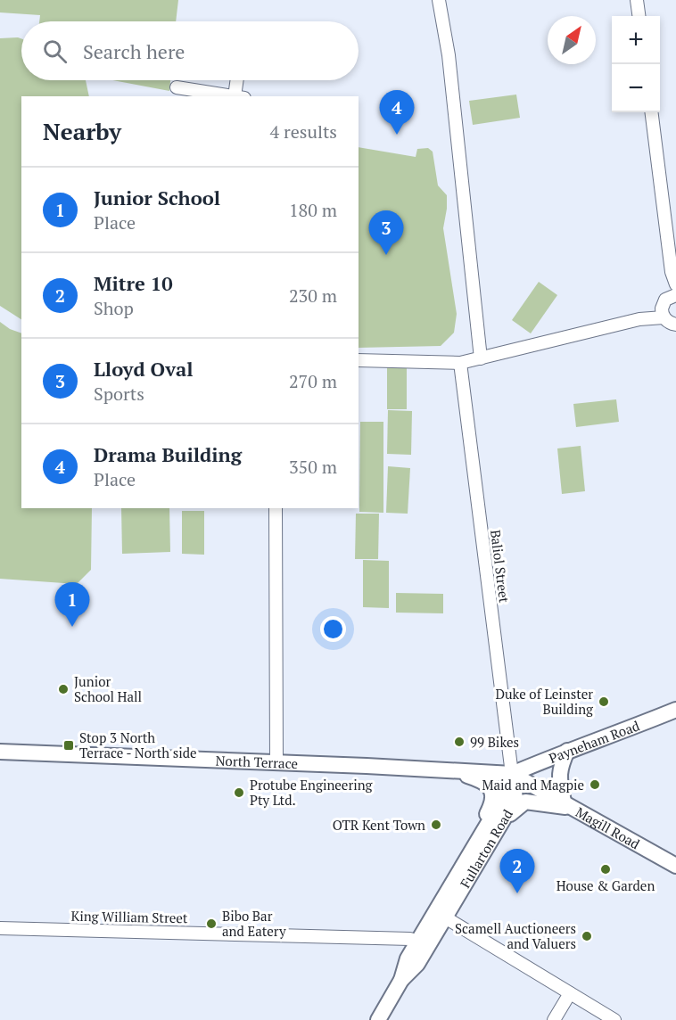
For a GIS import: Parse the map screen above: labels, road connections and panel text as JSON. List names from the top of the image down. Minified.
{"streets":{"main road":["Payneham Road","North Terrace","Magill Road","Fullarton Road"],"street":["Baliol Street","King William Street"]},"crossings":[["Baliol Street","Payneham Road"],["Baliol Street","North Terrace"],["Baliol Street","Magill Road"],["Baliol Street","Fullarton Road"],["Payneham Road","North Terrace"],["Payneham Road","Magill Road"],["Payneham Road","Fullarton Road"],["North Terrace","Magill Road"],["North Terrace","Fullarton Road"],["Magill Road","Fullarton Road"],["Fullarton Road","King William Street"]],"places":{"other":["Junior School Hall","Duke of Leinster Building","99 Bikes","Maid and Magpie","Protube Engineering Pty Ltd.","OTR Kent Town","House & Garden","Bibo Bar and Eatery","Scamell Auctioneers and Valuers"],"transit":["Stop 3 North Terrace - North side"]},"north":"top right","page":{"map_buttons":["+","−"],"search":"Search here","pins":["4","3","1","2"],"heading":["Nearby","4 results"],"list":[{"mark":"1","name":"Junior School","note":"Place","value":"180 m"},{"mark":"2","name":"Mitre 10","note":"Shop","value":"230 m"},{"mark":"3","name":"Lloyd Oval","note":"Sports","value":"270 m"},{"mark":"4","name":"Drama Building","note":"Place","value":"350 m"}]}}
